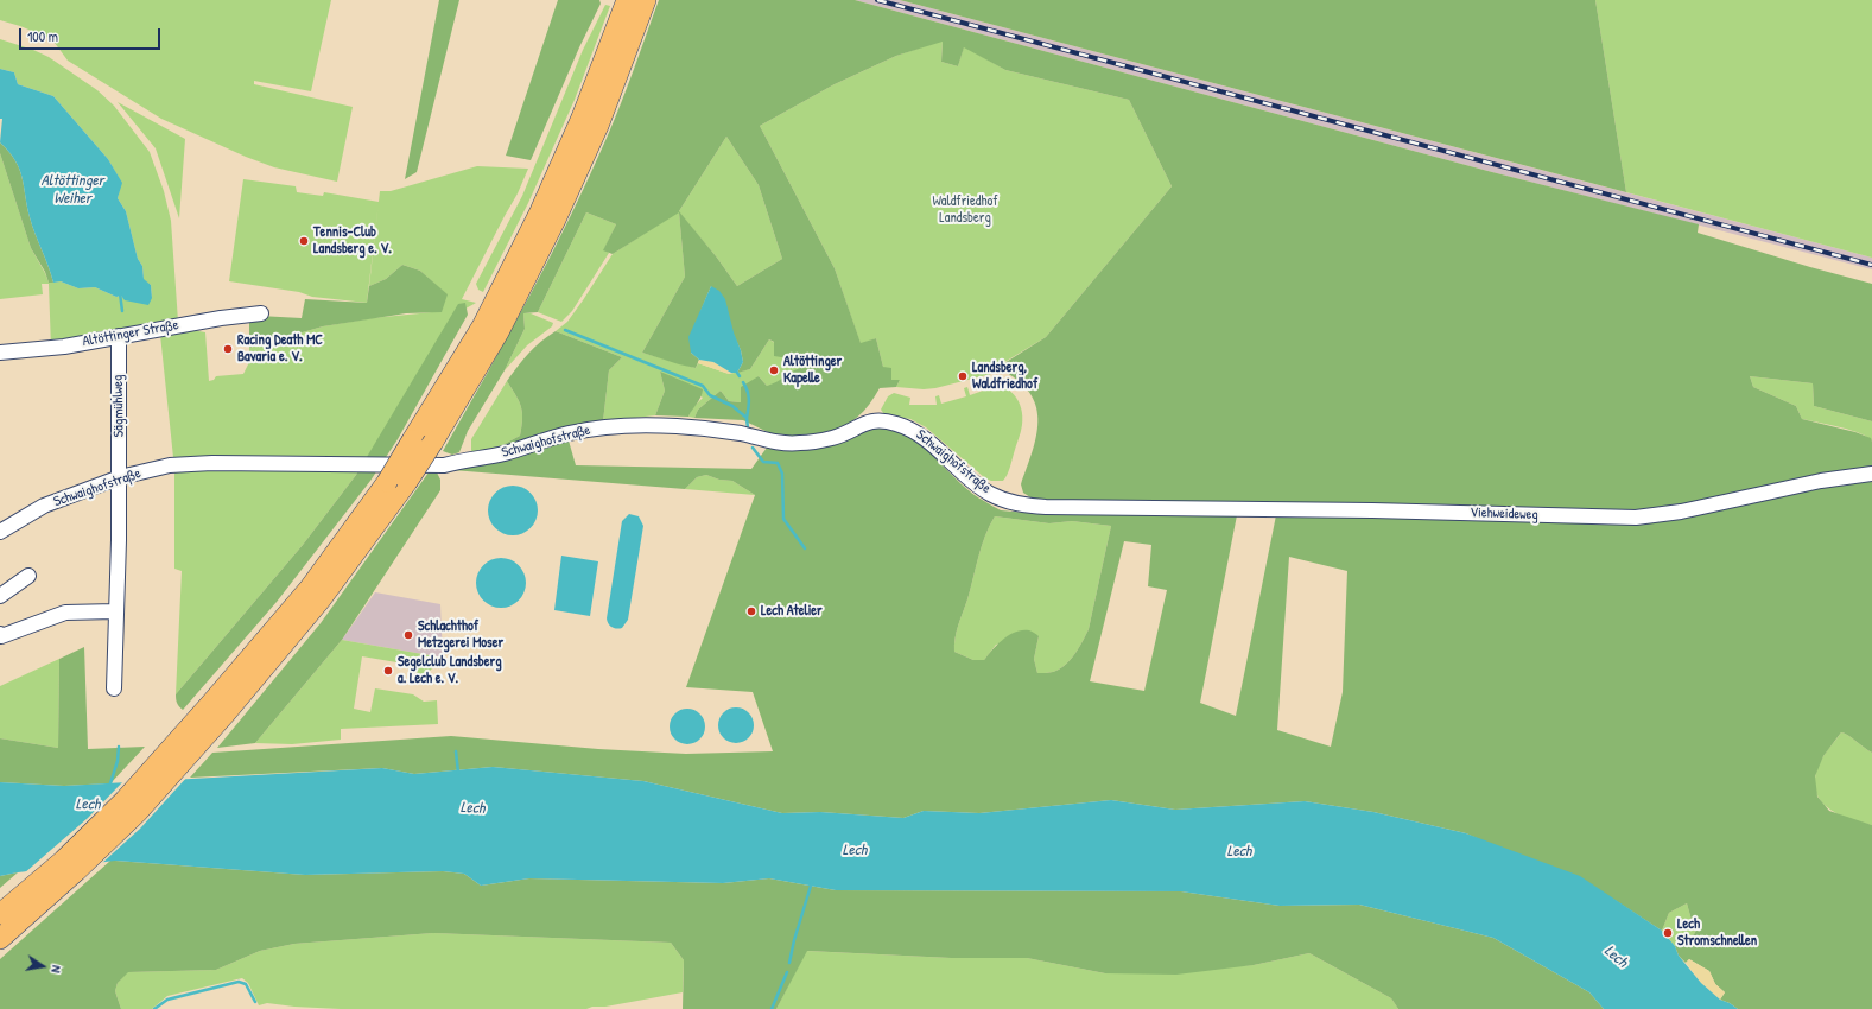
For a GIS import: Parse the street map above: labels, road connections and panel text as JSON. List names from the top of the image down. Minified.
{"streets":{"street":["Altöttinger Straße","Sägmühlweg","Schwaighofstraße","Viehweideweg"]},"crossings":[["Altöttinger Straße","Sägmühlweg"],["Sägmühlweg","Schwaighofstraße"],["Schwaighofstraße","Viehweideweg"]],"water":["Altöttinger Weiher","Lech"],"parks":["Waldfriedhof Landsberg"],"places":["Tennis-Club Landsberg e. V.","Racing Death MC Bavaria e. V.","Altöttinger Kapelle","Landsberg, Waldfriedhof","Lech Atelier","Schlachthof Metzgerei Moser","Segelclub Landsberg a. Lech e. V.","Lech Stromschnellen"],"scale_bar":"100 m","north":"right"}
